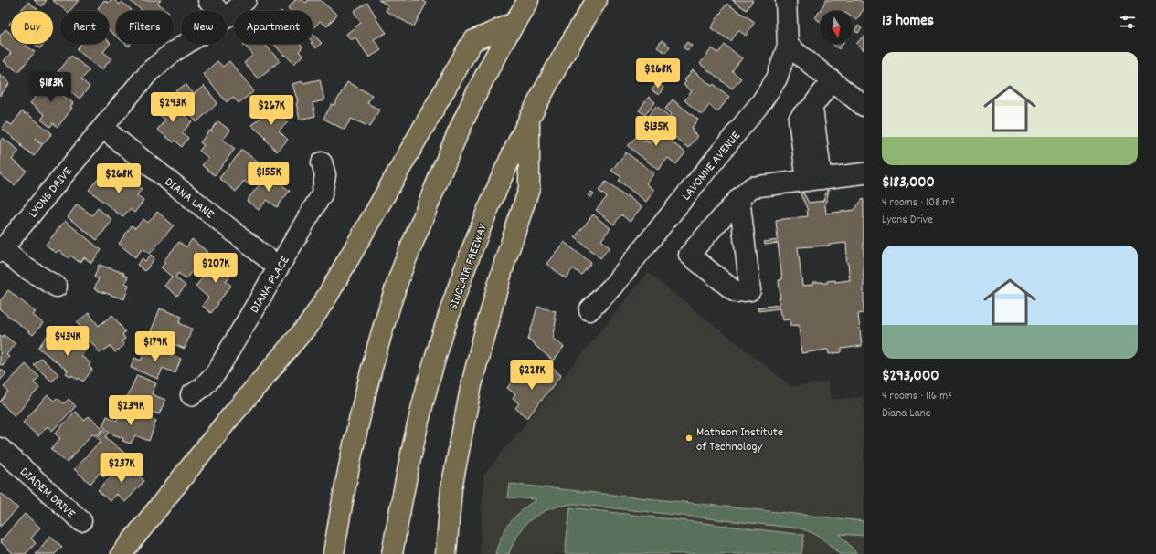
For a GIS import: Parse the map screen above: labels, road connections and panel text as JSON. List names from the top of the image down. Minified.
{"streets":{"highway":["SINCLAIR FREEWAY"],"street":["LAVONNE AVENUE","LYONS DRIVE","DIANA LANE","DIANA PLACE","DIADEM DRIVE"]},"crossings":[["LYONS DRIVE","DIANA LANE"],["DIANA LANE","DIANA PLACE"]],"places":["Mathson Institute of Technology"],"north":"bottom","page":{"heading":"13 homes","chip":["Buy","Rent","Filters","New","Apartment"],"list":[{"name":"$183,000","note":"4 rooms · 108 m² · Lyons Drive"},{"name":"$293,000","note":"4 rooms · 116 m² · Diana Lane"}],"price":["$268K","$183K","$293K","$267K","$135K","$155K","$268K","$207K","$434K","$179K","$228K","$239K","$237K"]}}
